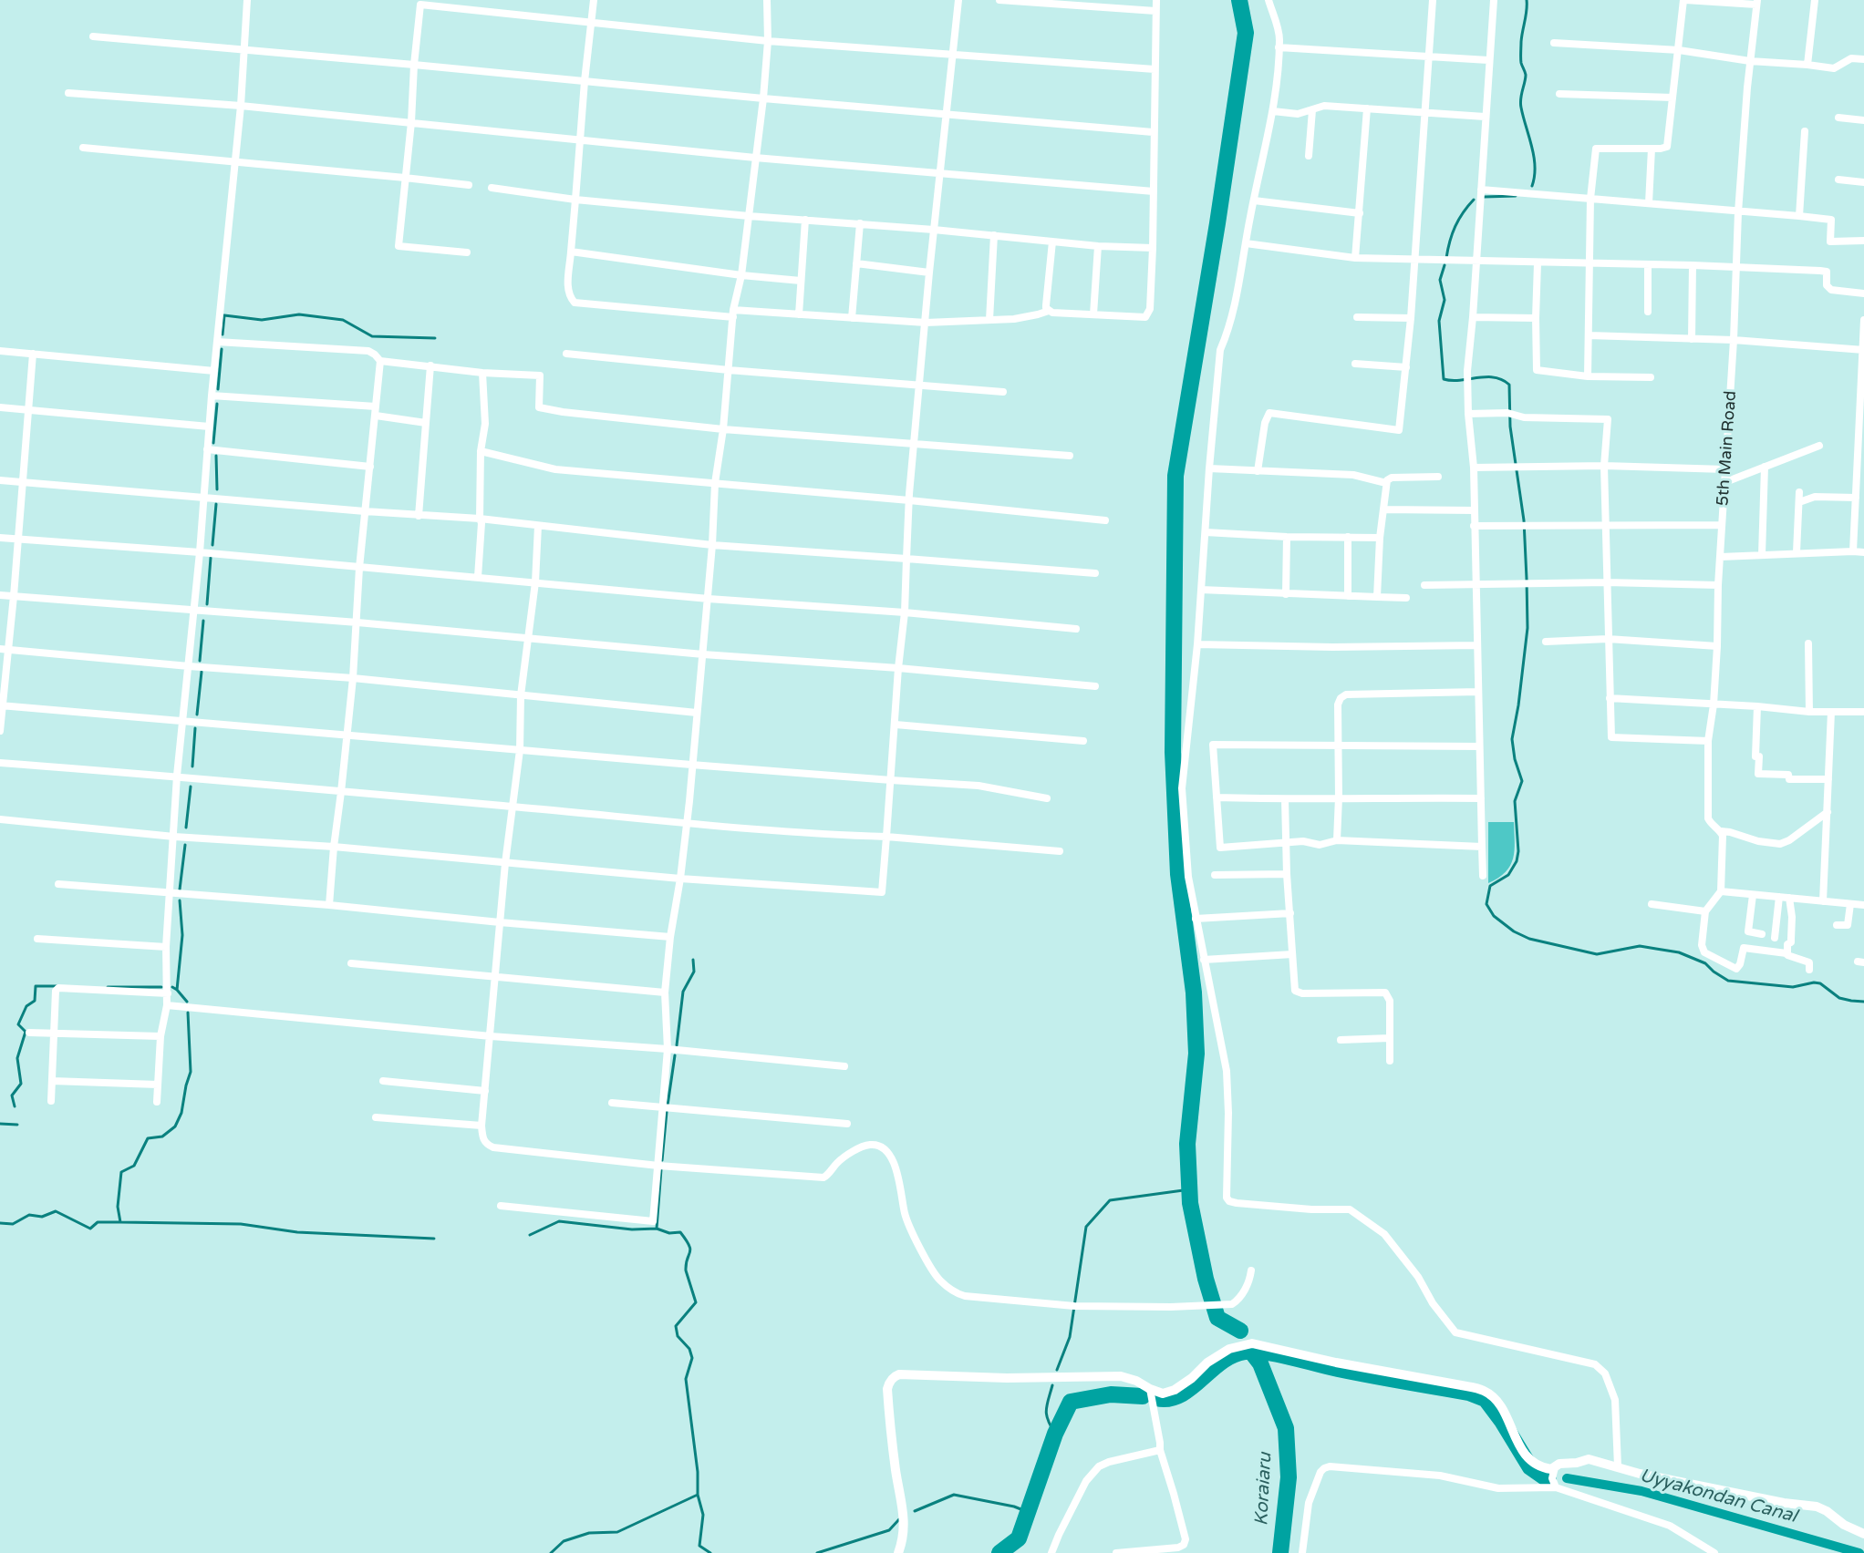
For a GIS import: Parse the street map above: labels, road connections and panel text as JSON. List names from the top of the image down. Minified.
{"streets":{"street":["5th Main Road"]},"water":["Koraiaru","Uyyakondan Canal"]}
